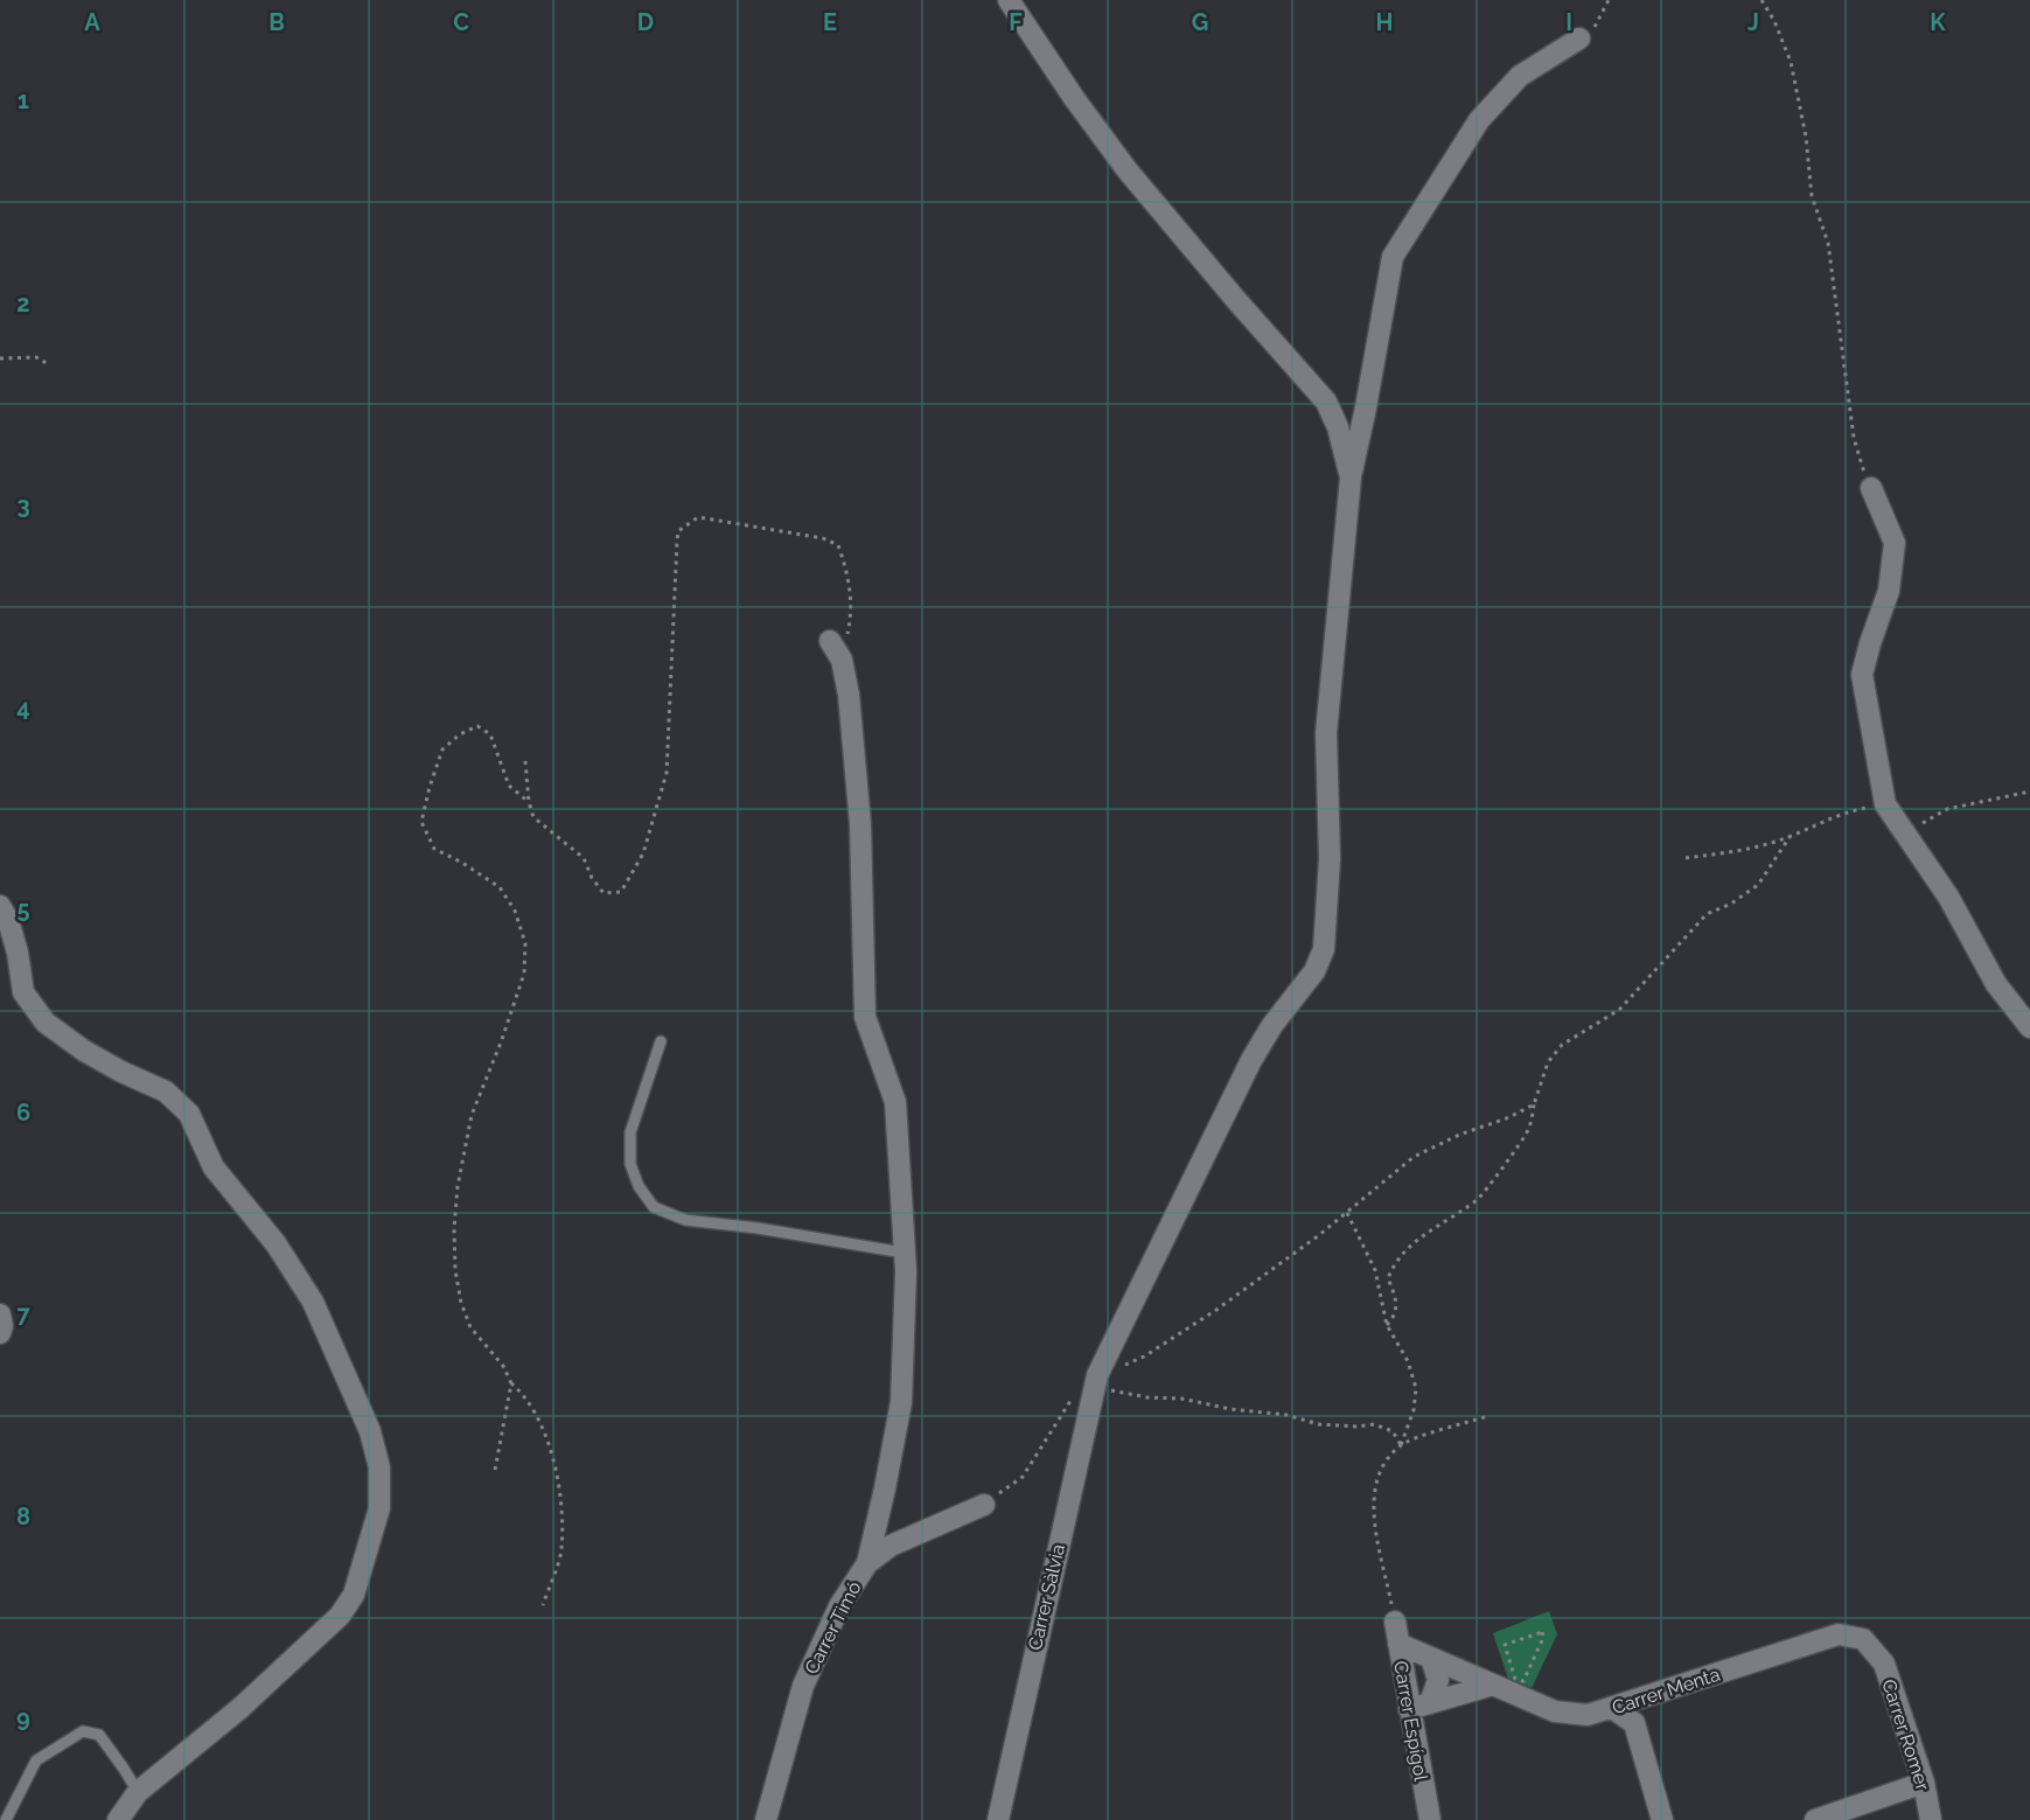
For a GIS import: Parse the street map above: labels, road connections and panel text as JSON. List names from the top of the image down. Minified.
{"streets":{"street":["Carrer Sàlvia","Carrer Timó","Carrer Menta","Carrer Espígol","Carrer Romer"]},"crossings":[["Carrer Menta","Carrer Espígol"],["Carrer Menta","Carrer Romer"]],"grid":{"columns":["A","B","C","D","E","F","G","H","I","J","K"],"rows":["1","2","3","4","5","6","7","8","9"]}}
